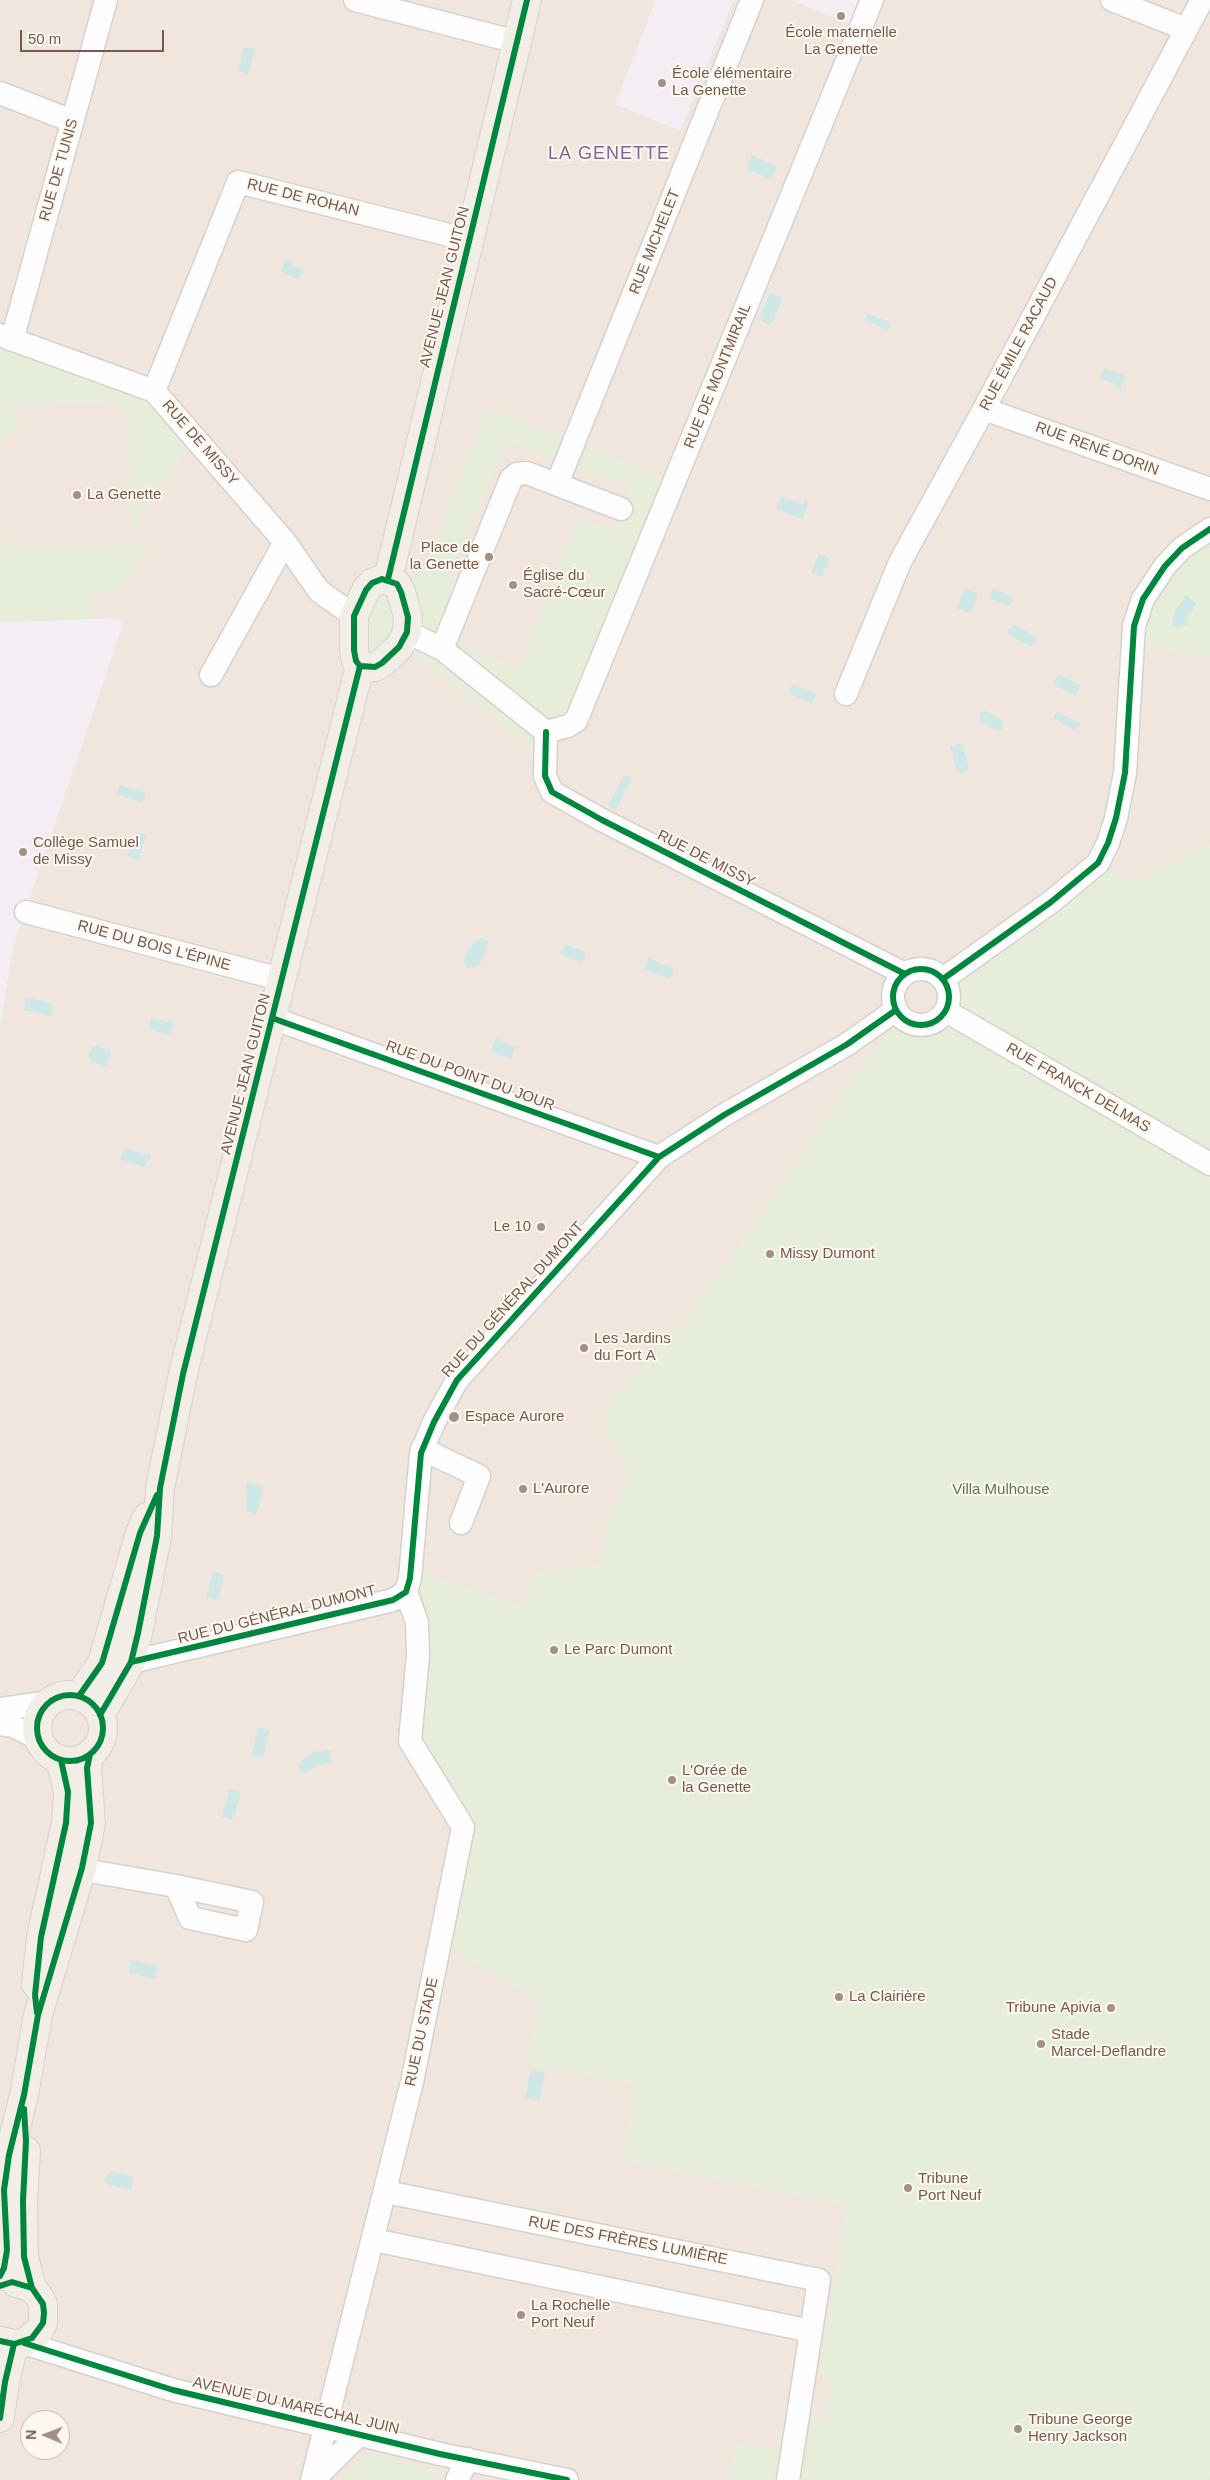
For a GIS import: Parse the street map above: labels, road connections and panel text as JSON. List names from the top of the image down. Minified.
{"streets":{"main road":["AVENUE JEAN GUITON"],"street":["RUE DE TUNIS","RUE DE ROHAN","RUE MICHELET","RUE ÉMILE RACAUD","RUE DE MONTMIRAIL","RUE DE MISSY","RUE RENÉ DORIN","RUE DU BOIS L'ÉPINE","RUE DU POINT DU JOUR","RUE FRANCK DELMAS","RUE DU GÉNÉRAL DUMONT","RUE DU STADE","RUE DES FRÈRES LUMIÈRE","AVENUE DU MARÉCHAL JUIN"]},"crossings":[["RUE DE TUNIS","RUE DE MISSY"],["RUE DE ROHAN","AVENUE JEAN GUITON"],["RUE DE ROHAN","RUE DE MISSY"],["AVENUE JEAN GUITON","RUE DE MISSY"],["AVENUE JEAN GUITON","RUE DU BOIS L'ÉPINE"],["AVENUE JEAN GUITON","RUE DU POINT DU JOUR"],["AVENUE JEAN GUITON","RUE DU GÉNÉRAL DUMONT"],["RUE ÉMILE RACAUD","RUE RENÉ DORIN"],["RUE DE MONTMIRAIL","RUE DE MISSY"],["RUE DE MISSY","RUE FRANCK DELMAS"],["RUE DE MISSY","RUE DU GÉNÉRAL DUMONT"],["RUE DU POINT DU JOUR","RUE DU GÉNÉRAL DUMONT"],["RUE FRANCK DELMAS","RUE DU GÉNÉRAL DUMONT"],["RUE DU GÉNÉRAL DUMONT","RUE DU STADE"],["RUE DU STADE","RUE DES FRÈRES LUMIÈRE"],["RUE DU STADE","AVENUE DU MARÉCHAL JUIN"]],"districts":["LA GENETTE"],"parks":["Villa Mulhouse"],"places":["École maternelle La Genette","École élémentaire La Genette","La Genette","Place de la Genette","Église du Sacré-Cœur","Collège Samuel de Missy","Le 10","Missy Dumont","Les Jardins du Fort A","Espace Aurore","L'Aurore","Le Parc Dumont","L'Orée de la Genette","La Clairière","Tribune Apivia","Stade Marcel-Deflandre","Tribune Port Neuf","La Rochelle Port Neuf","Tribune George Henry Jackson"],"scale_bar":"50 m","north":"left"}
